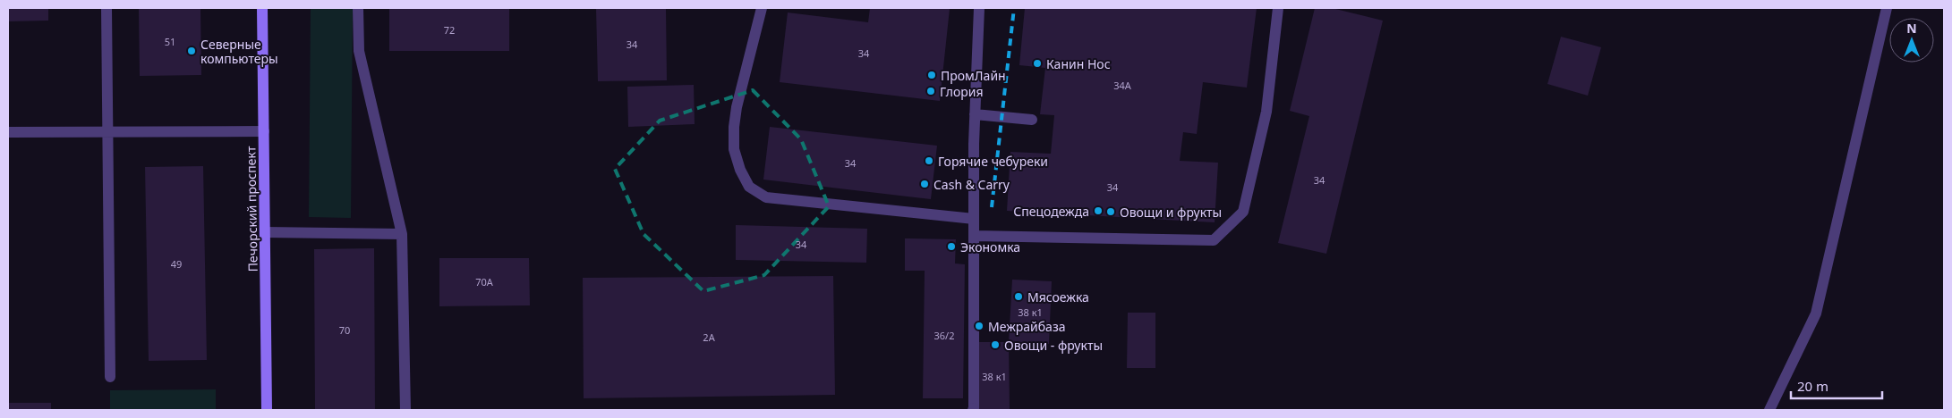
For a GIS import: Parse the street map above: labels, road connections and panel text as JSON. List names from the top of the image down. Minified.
{"streets":{"main road":["Печорский проспект"]},"places":["Северные компьютеры","Канин Нос","ПромЛайн","Глория","Горячие чебуреки","Cash & Carry","Спецодежда","Овощи и фрукты","Экономка","Мясоежка","Межрайбаза","Овощи - фрукты"],"house_numbers":["72","51","34","34","34А","34","34","34","34","49","70А","38 к1","70","36/2","2А","38 к1"],"scale_bar":"20 m","north":"top"}
